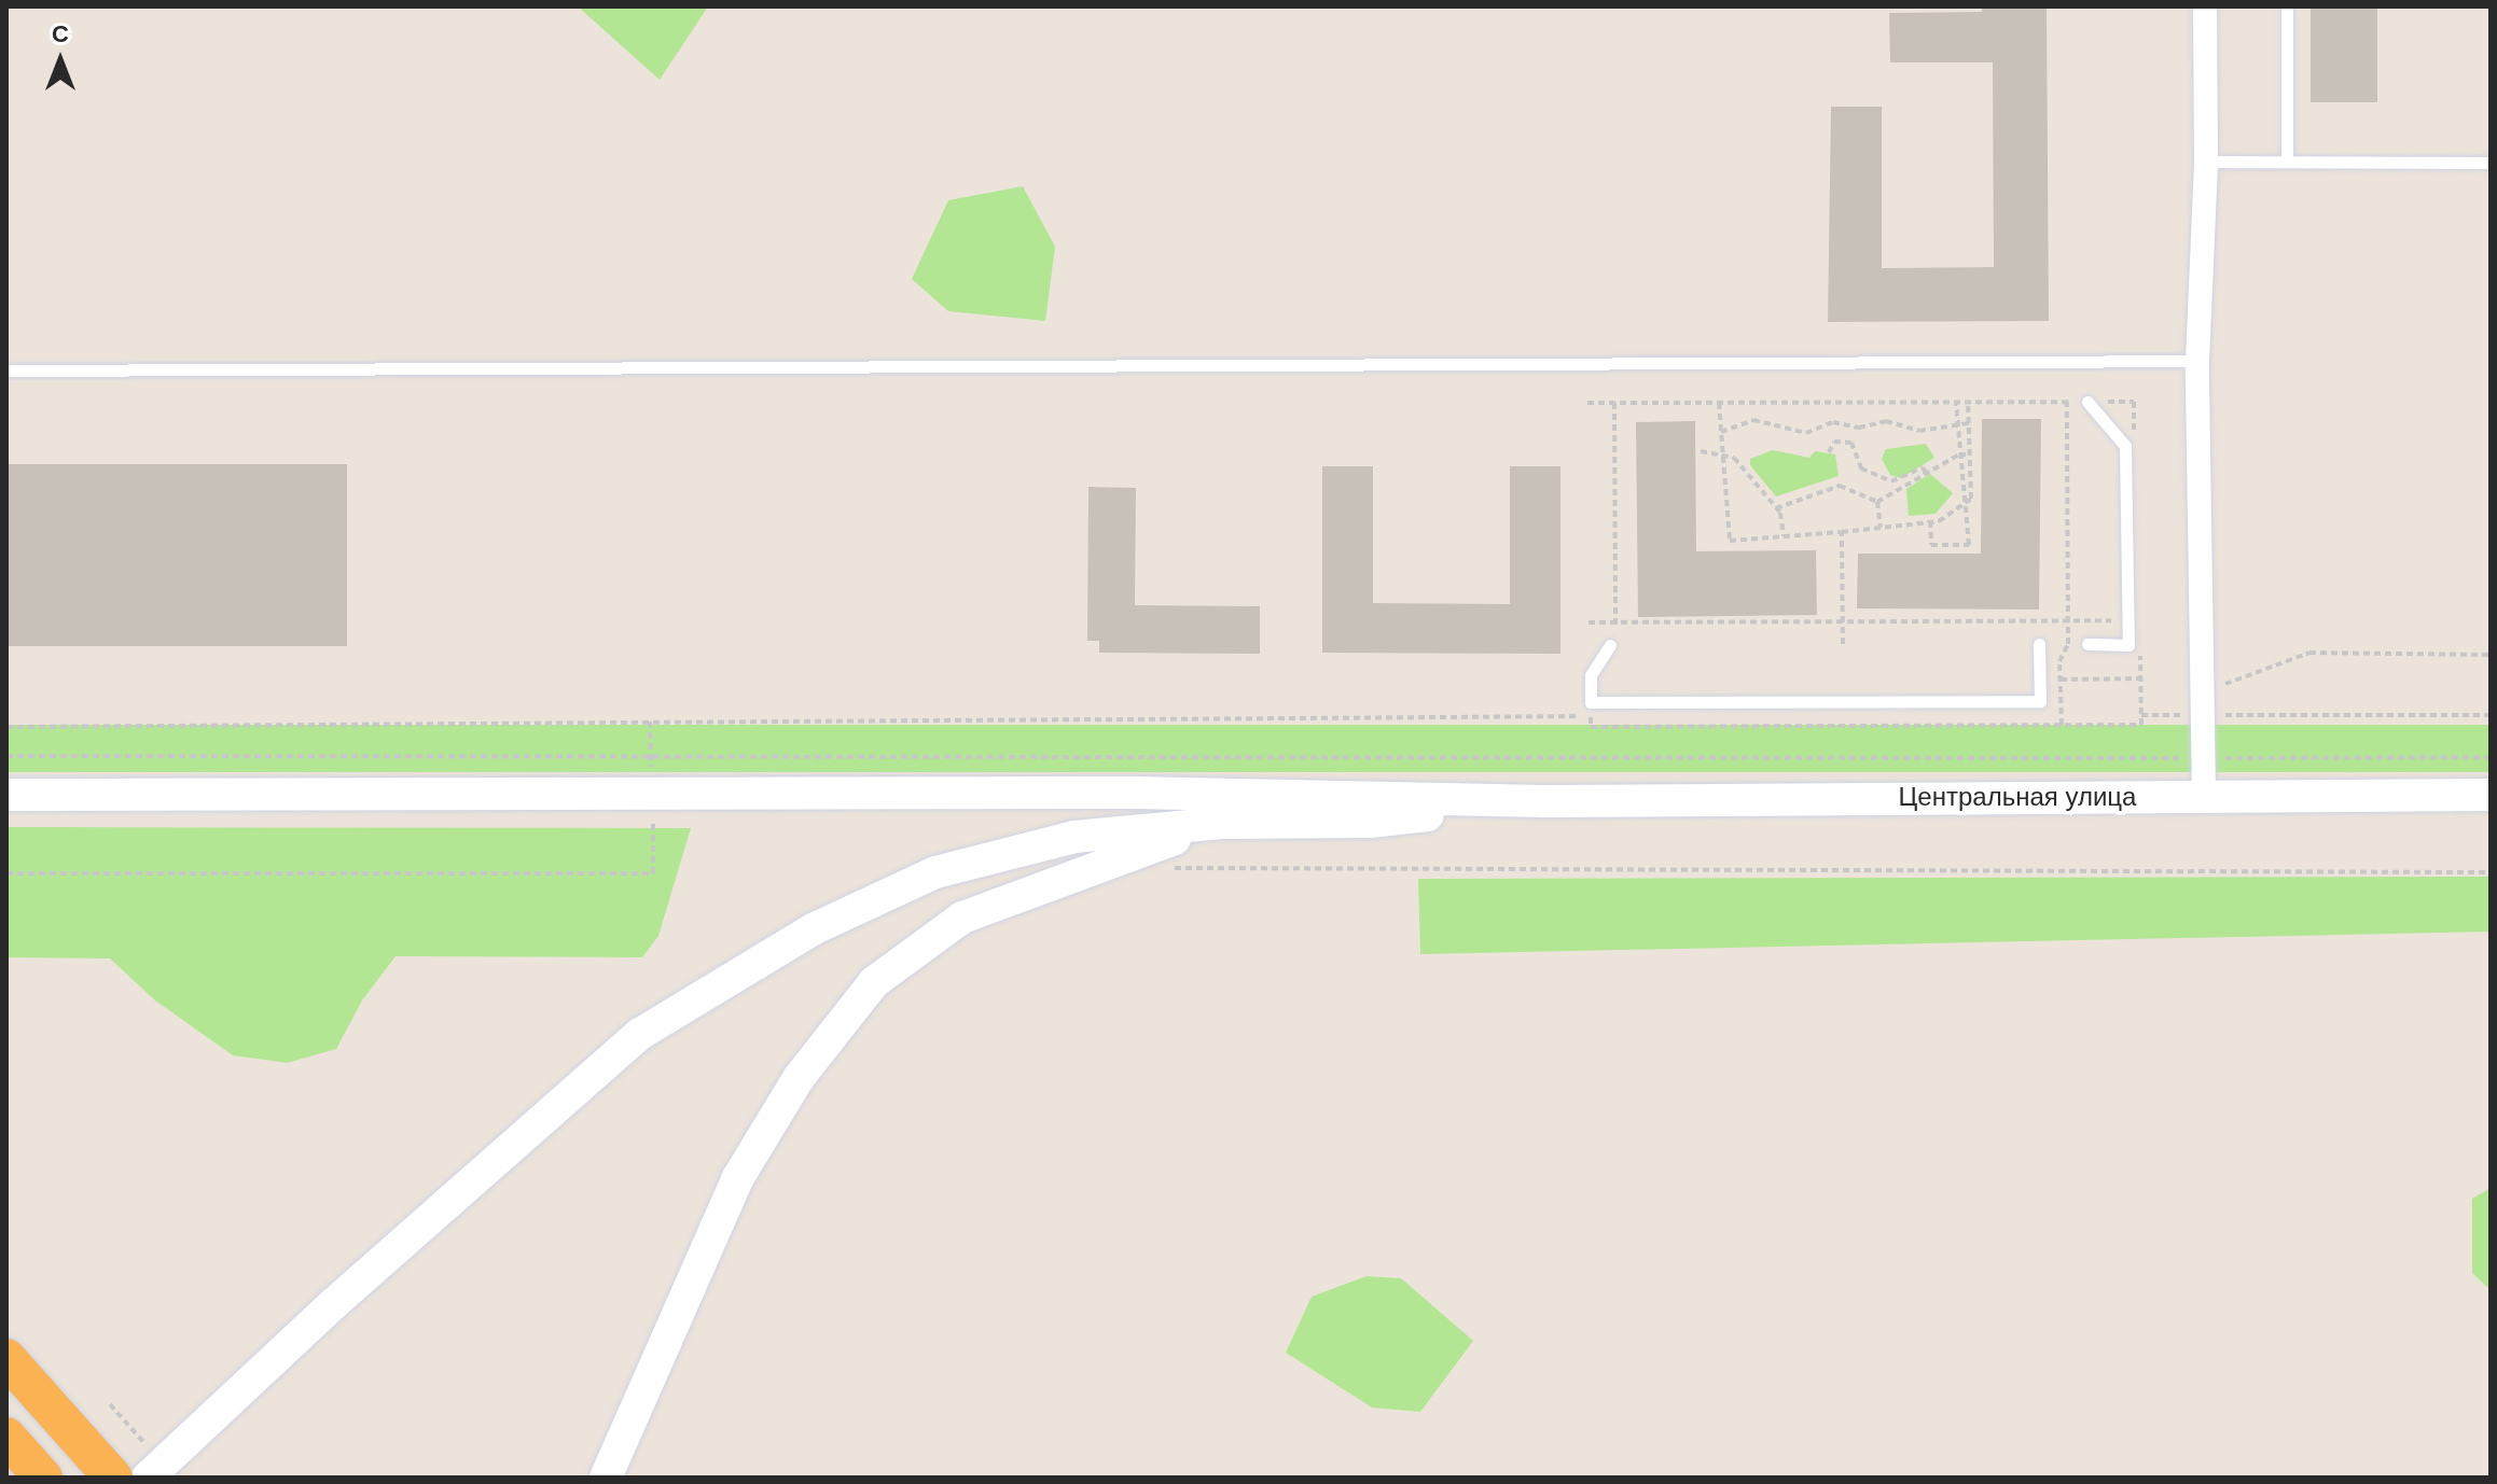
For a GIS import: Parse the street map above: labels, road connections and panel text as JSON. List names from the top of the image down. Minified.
{"streets":{"main road":["Центральная улица"]},"north":"top"}
